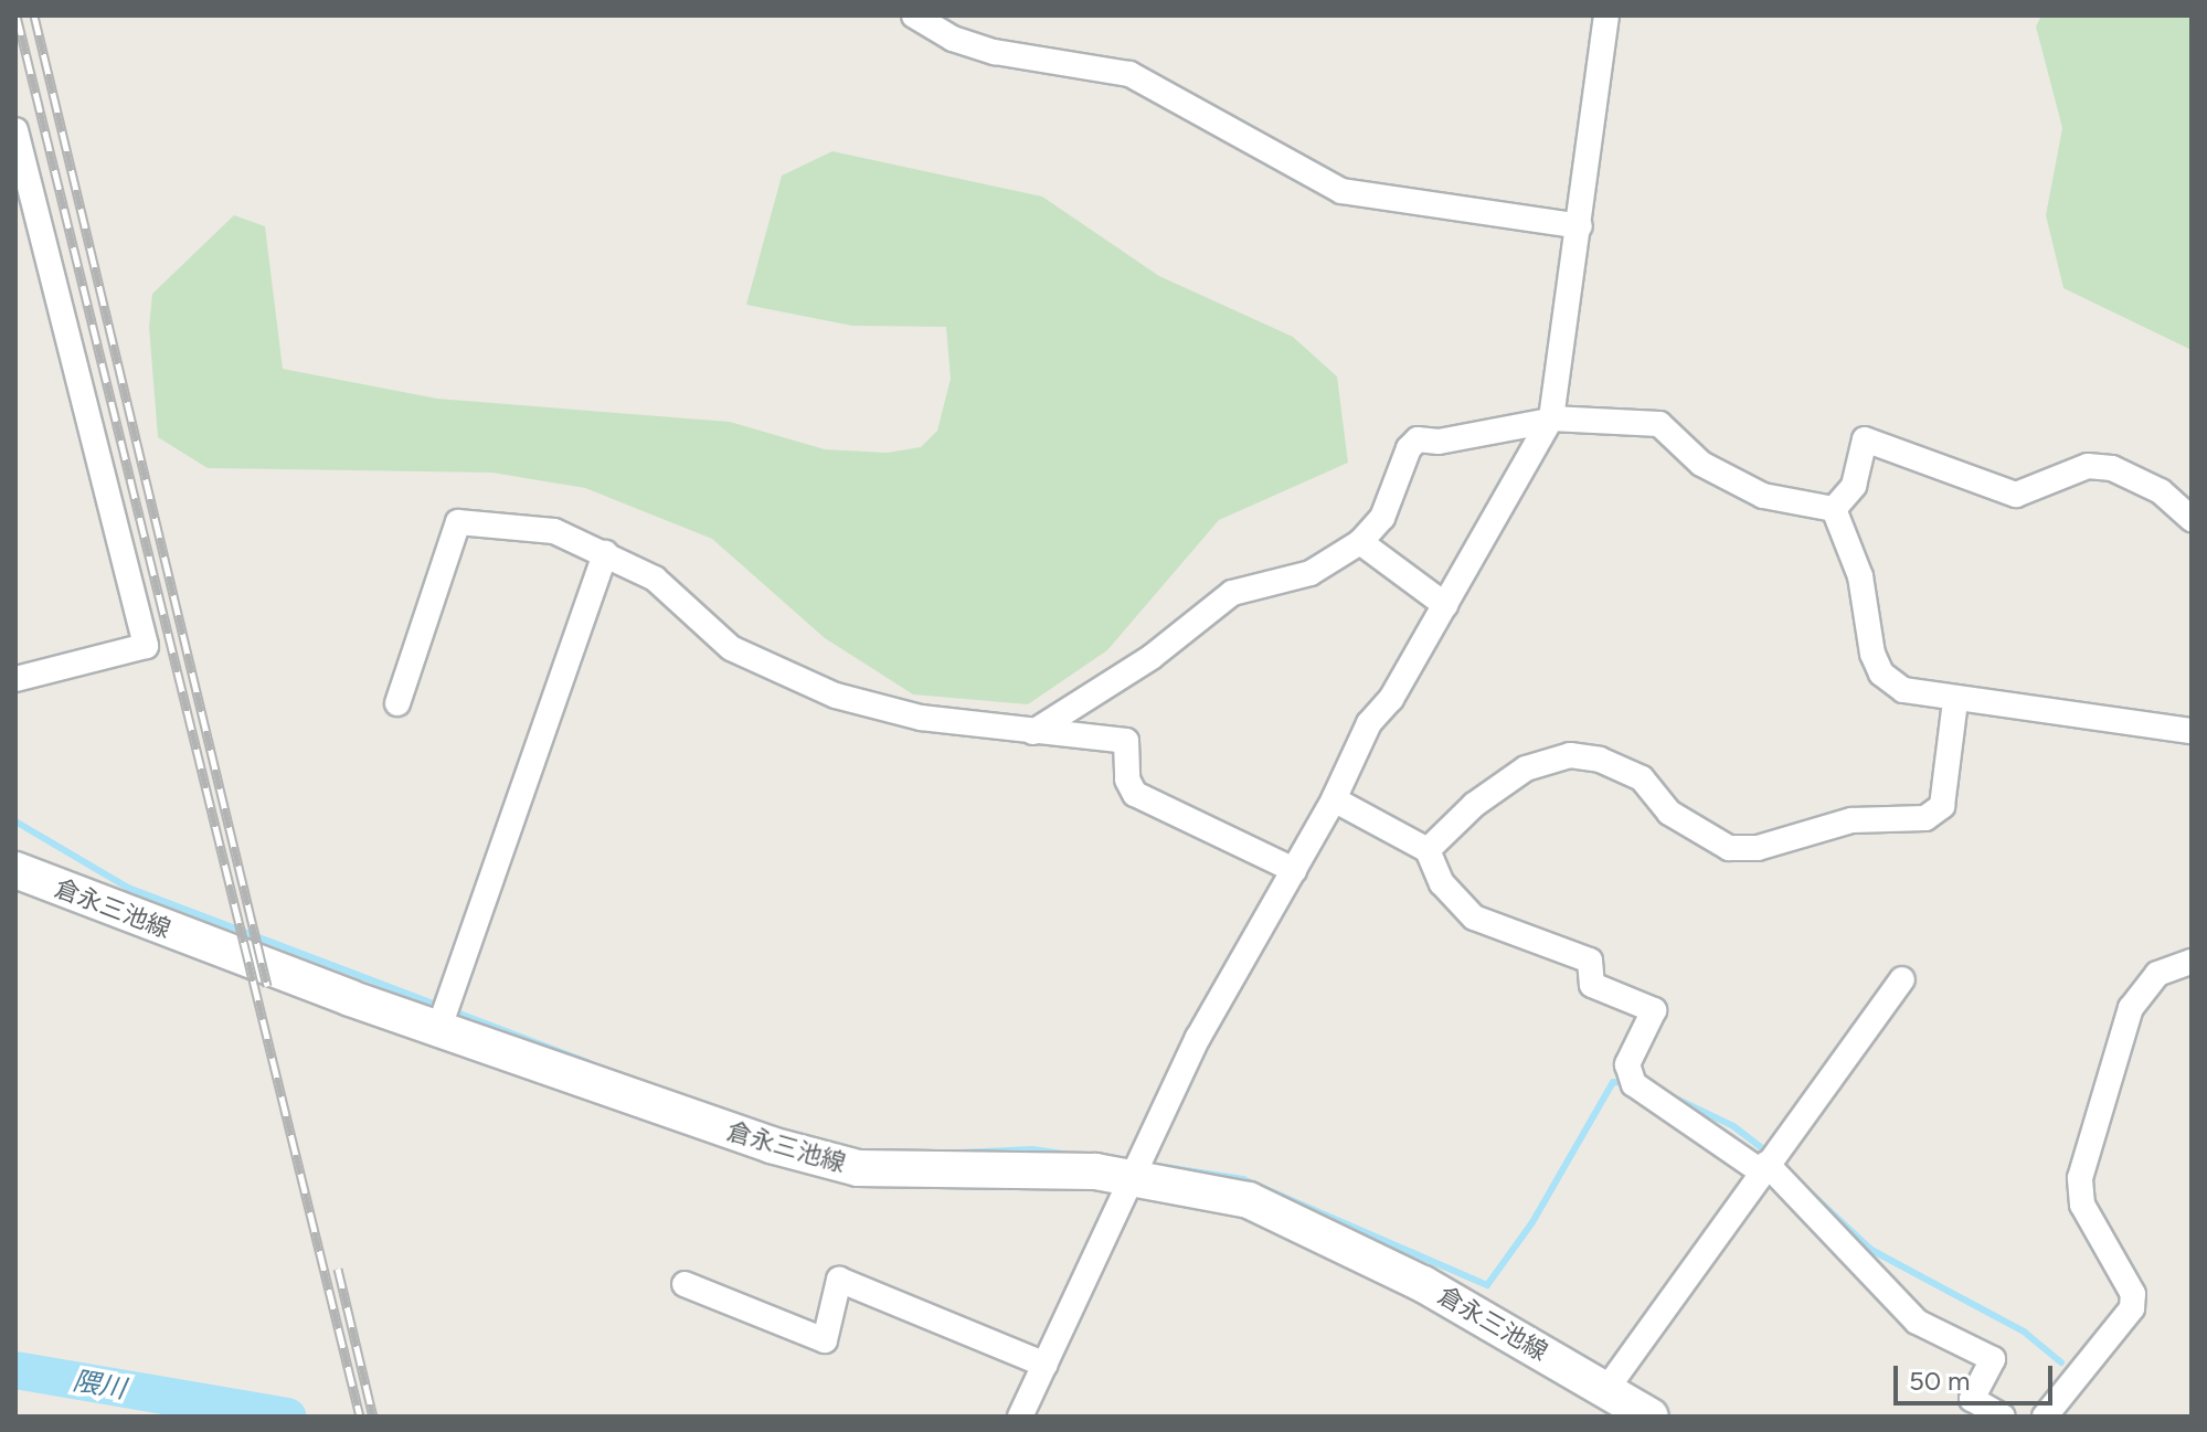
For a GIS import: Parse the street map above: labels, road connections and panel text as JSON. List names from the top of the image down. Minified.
{"streets":{"main road":["倉永三池線"]},"water":["隈川"],"scale_bar":"50 m"}
